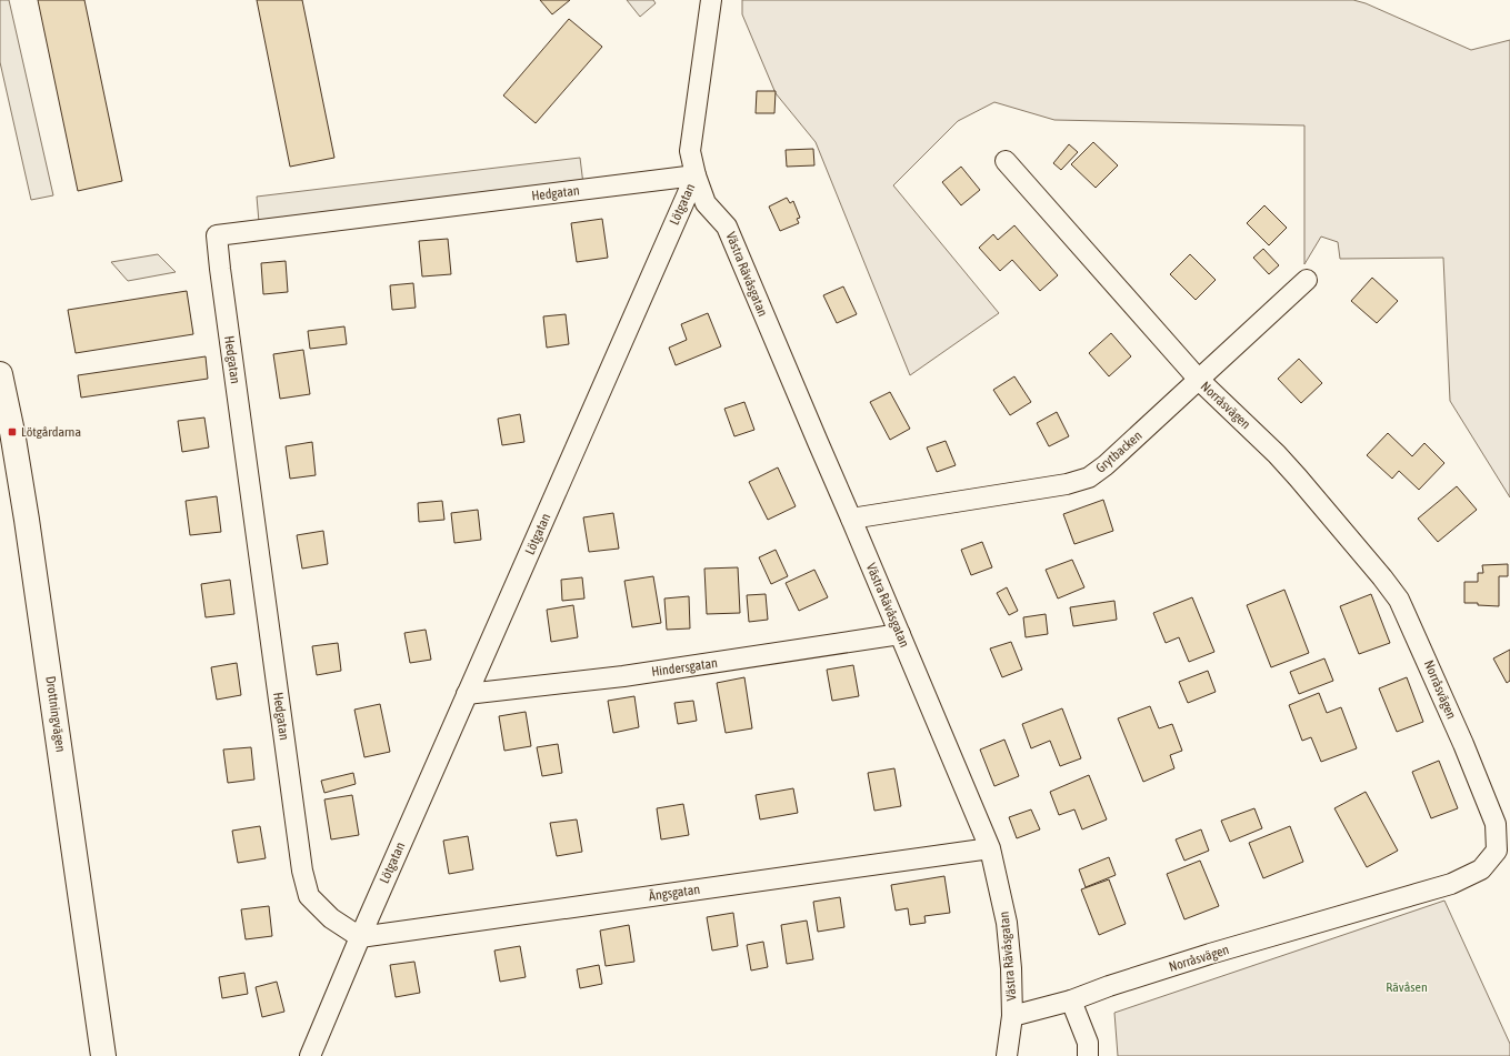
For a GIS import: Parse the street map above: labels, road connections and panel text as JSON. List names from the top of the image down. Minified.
{"streets":{"main road":["Drottningvägen"],"street":["Hedgatan","Lötgatan","Västra Rävåsgatan","Norråsvägen","Grytbacken","Hindersgatan","Ängsgatan"]},"crossings":[["Hedgatan","Lötgatan"],["Hedgatan","Västra Rävåsgatan"],["Hedgatan","Ängsgatan"],["Lötgatan","Västra Rävåsgatan"],["Lötgatan","Hindersgatan"],["Lötgatan","Ängsgatan"],["Västra Rävåsgatan","Norråsvägen"],["Västra Rävåsgatan","Grytbacken"],["Västra Rävåsgatan","Hindersgatan"],["Västra Rävåsgatan","Ängsgatan"],["Norråsvägen","Grytbacken"]],"parks":["Rävåsen"],"places":{"transit":["Lötgårdarna"]}}
